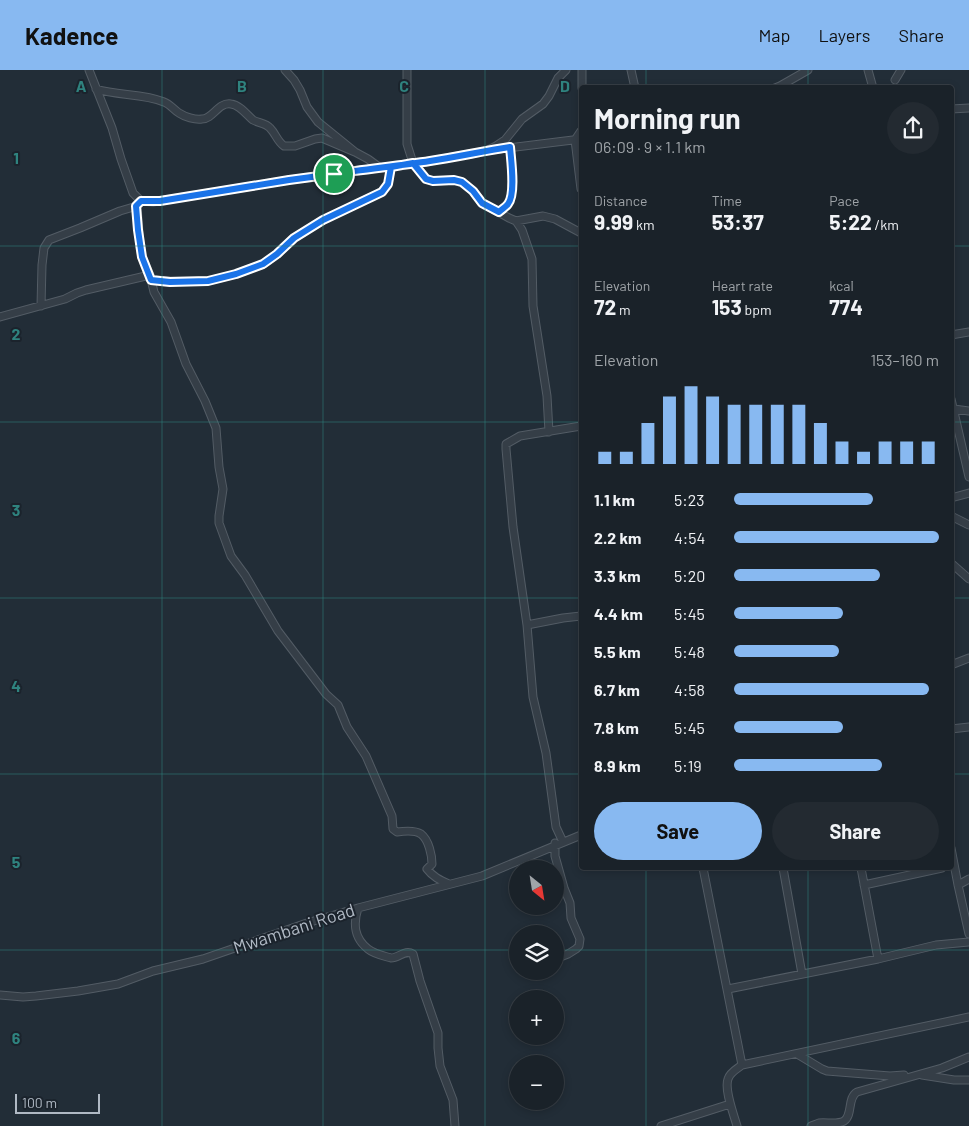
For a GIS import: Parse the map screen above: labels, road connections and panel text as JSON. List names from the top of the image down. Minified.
{"streets":{"street":["Mwambani Road"]},"scale_bar":"100 m","north":"bottom right","page":{"header":"Kadence","nav":["Map","Layers","Share"],"heading":["Morning run","06:09 · 9 × 1.1 km"],"stats":[["Distance","9.99 km"],["Time","53:37"],["Pace","5:22 /km"],["Elevation","72 m"],["Heart rate","153 bpm"],["kcal","774"]],"chart":["Elevation","153–160 m"],"list":[{"name":"1.1 km","note":"5:23"},{"name":"2.2 km","note":"4:54"},{"name":"3.3 km","note":"5:20"},{"name":"4.4 km","note":"5:45"},{"name":"5.5 km","note":"5:48"},{"name":"6.7 km","note":"4:58"},{"name":"7.8 km","note":"5:45"},{"name":"8.9 km","note":"5:19"}],"buttons":["Save","Share"],"map_buttons":["+","−"],"scale":"100 m"},"grid":{"columns":["A","B","C","D"],"rows":["1","2","3","4","5","6"]}}
